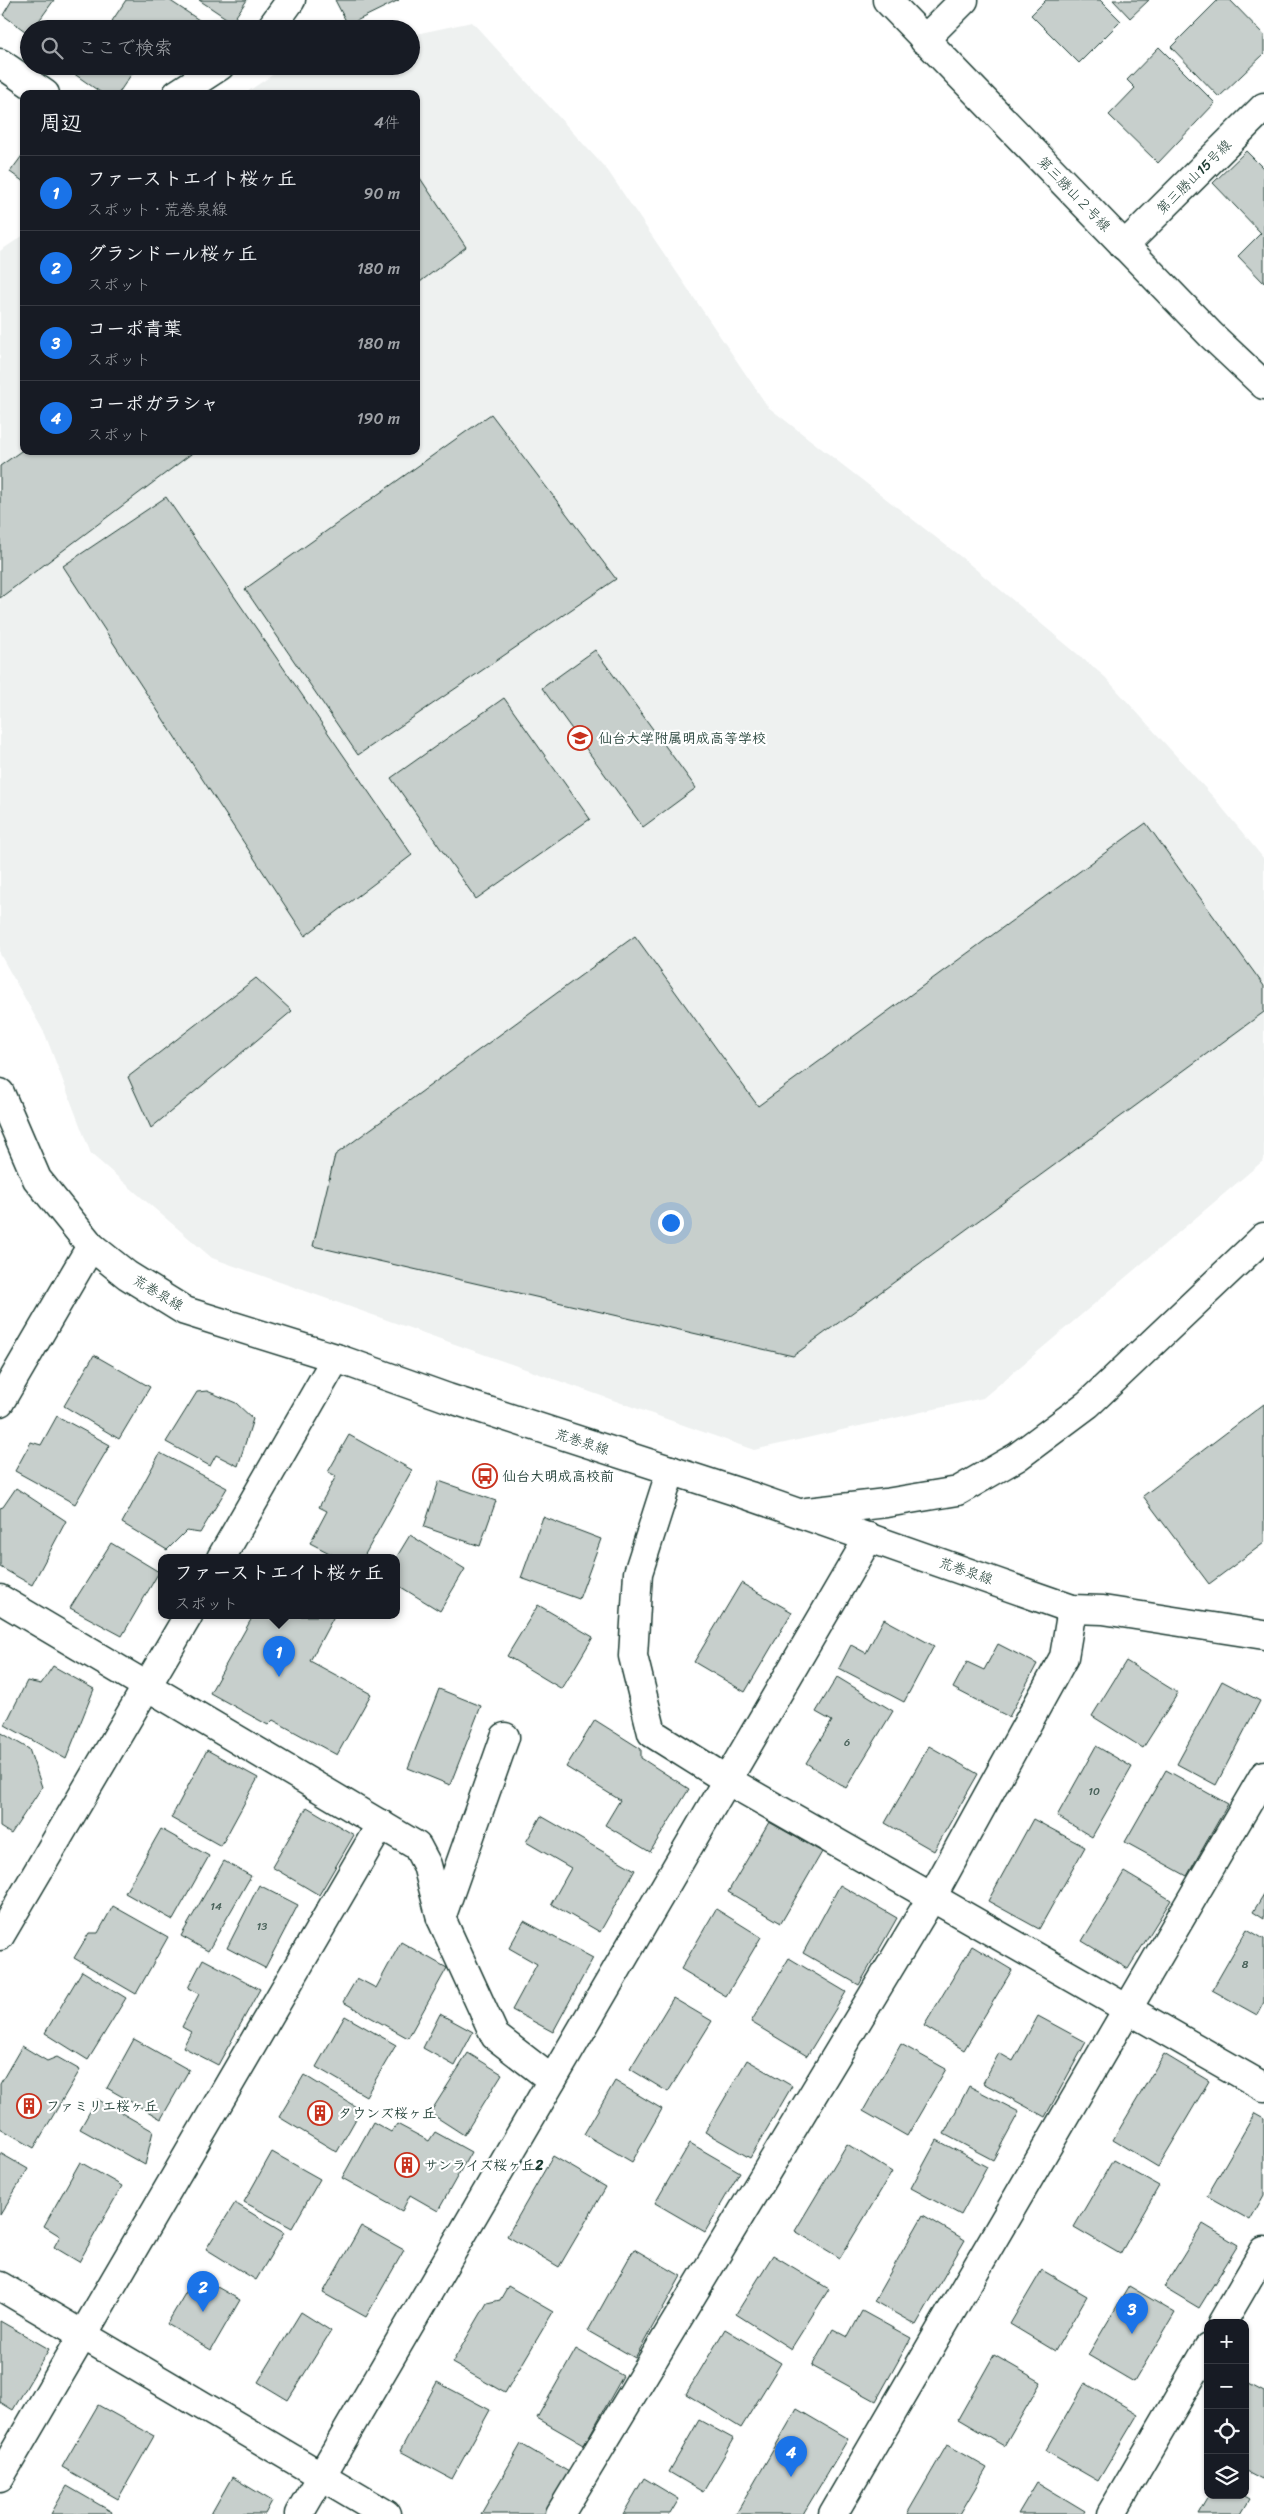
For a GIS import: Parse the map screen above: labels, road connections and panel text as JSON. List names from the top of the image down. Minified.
{"streets":{"street":["第三勝山15号線","第三勝山２号線","荒巻泉線"]},"crossings":[["第三勝山15号線","第三勝山２号線"]],"places":{"school or university":["仙台大学附属明成高等学校"],"bus stop":["仙台大明成高校前"],"building":["ファミリエ桜ヶ丘","タウンズ桜ヶ丘","サンライズ桜ヶ丘2"]},"house_numbers":["6","10","14","13","8"],"page":{"search":"ここで検索","heading":["周辺","4件"],"list":[{"mark":"1","name":"ファーストエイト桜ヶ丘","note":"スポット · 荒巻泉線","value":"90 m"},{"mark":"2","name":"グランドール桜ヶ丘","note":"スポット","value":"180 m"},{"mark":"3","name":"コーポ青葉","note":"スポット","value":"180 m"},{"mark":"4","name":"コーポガラシャ","note":"スポット","value":"190 m"}],"popup":["ファーストエイト桜ヶ丘","スポット"],"pins":["1","2","3","4"],"map_buttons":["+","−"]}}
